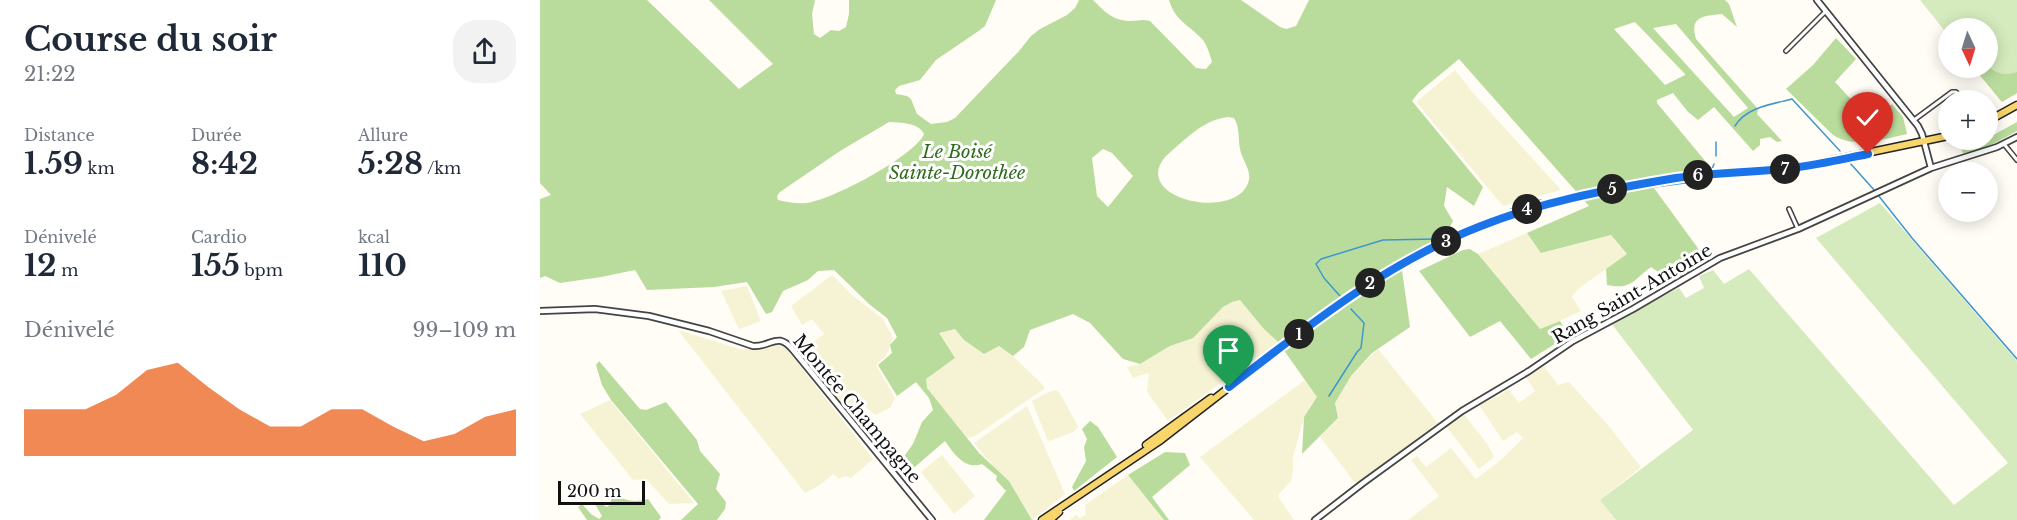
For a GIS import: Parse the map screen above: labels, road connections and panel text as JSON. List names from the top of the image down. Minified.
{"streets":{"street":["Rang Saint-Antoine","Montée Champagne"]},"parks":["Le Boisé Sainte-Dorothée"],"scale_bar":"200 m","north":"bottom","page":{"heading":["Course du soir","21:22"],"map_buttons":["+","−"],"stats":[["Distance","1.59 km"],["Durée","8:42"],["Allure","5:28 /km"],["Dénivelé","12 m"],["Cardio","155 bpm"],["kcal","110"]],"pins":["7","6","5","4","3","2","1"],"chart":["Dénivelé","99–109 m"],"scale":"200 m"}}
